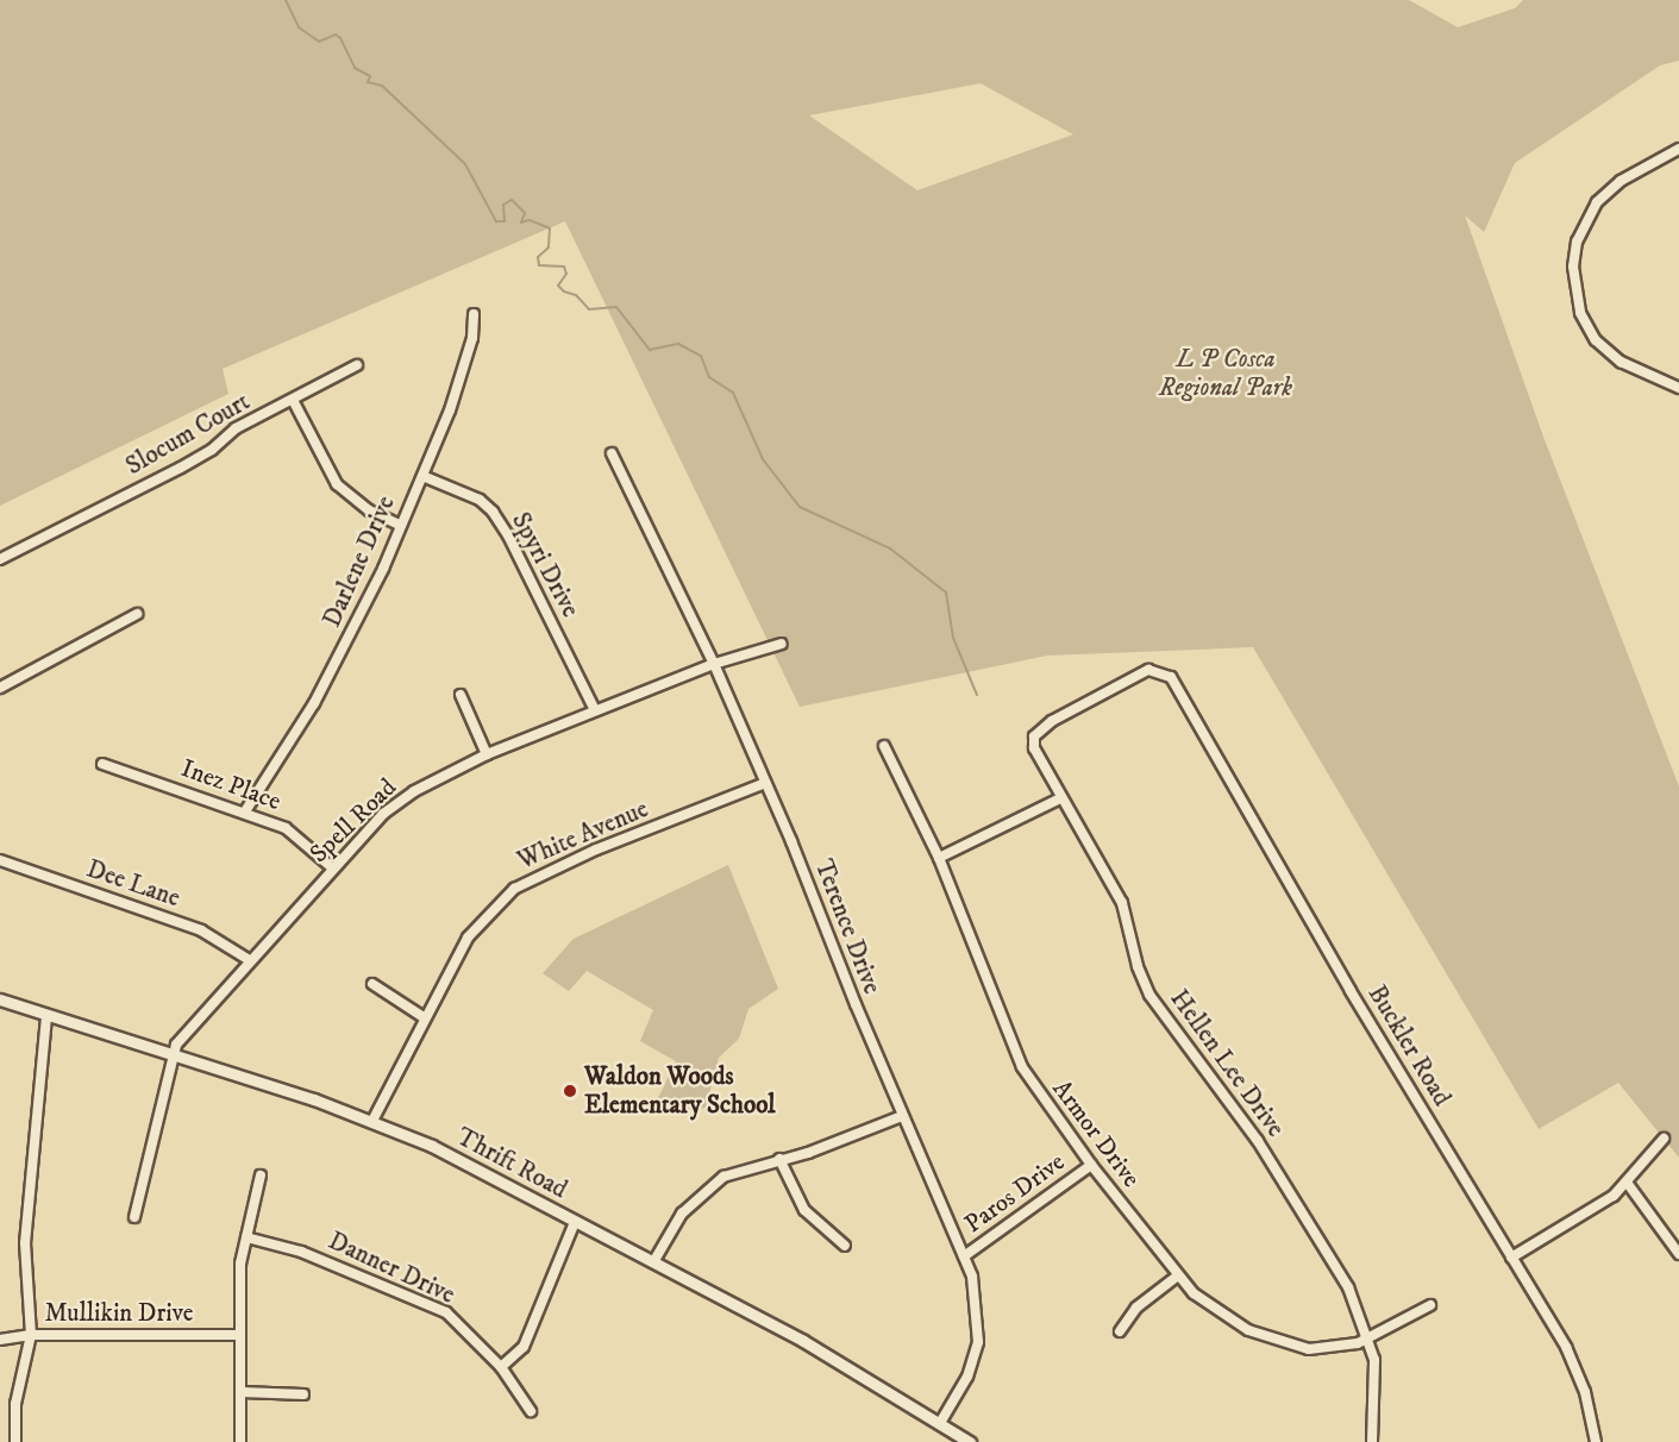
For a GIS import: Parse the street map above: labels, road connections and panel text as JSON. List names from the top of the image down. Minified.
{"streets":{"street":["Slocum Court","Darlene Drive","Spyri Drive","Inez Place","Spell Road","White Avenue","Dee Lane","Terence Drive","Buckler Road","Hellen Lee Drive","Armor Drive","Thrift Road","Paros Drive","Danner Drive","Mullikin Drive"]},"crossings":[["Darlene Drive","Spyri Drive"],["Darlene Drive","Inez Place"],["Spyri Drive","Spell Road"],["Inez Place","Spell Road"],["Spell Road","Dee Lane"],["Spell Road","Terence Drive"],["Spell Road","Thrift Road"],["White Avenue","Terence Drive"],["White Avenue","Thrift Road"],["Terence Drive","Thrift Road"],["Terence Drive","Paros Drive"],["Buckler Road","Hellen Lee Drive"],["Hellen Lee Drive","Armor Drive"],["Armor Drive","Paros Drive"]],"parks":["L P Cosca Regional Park"],"places":["Waldon Woods Elementary School"]}
